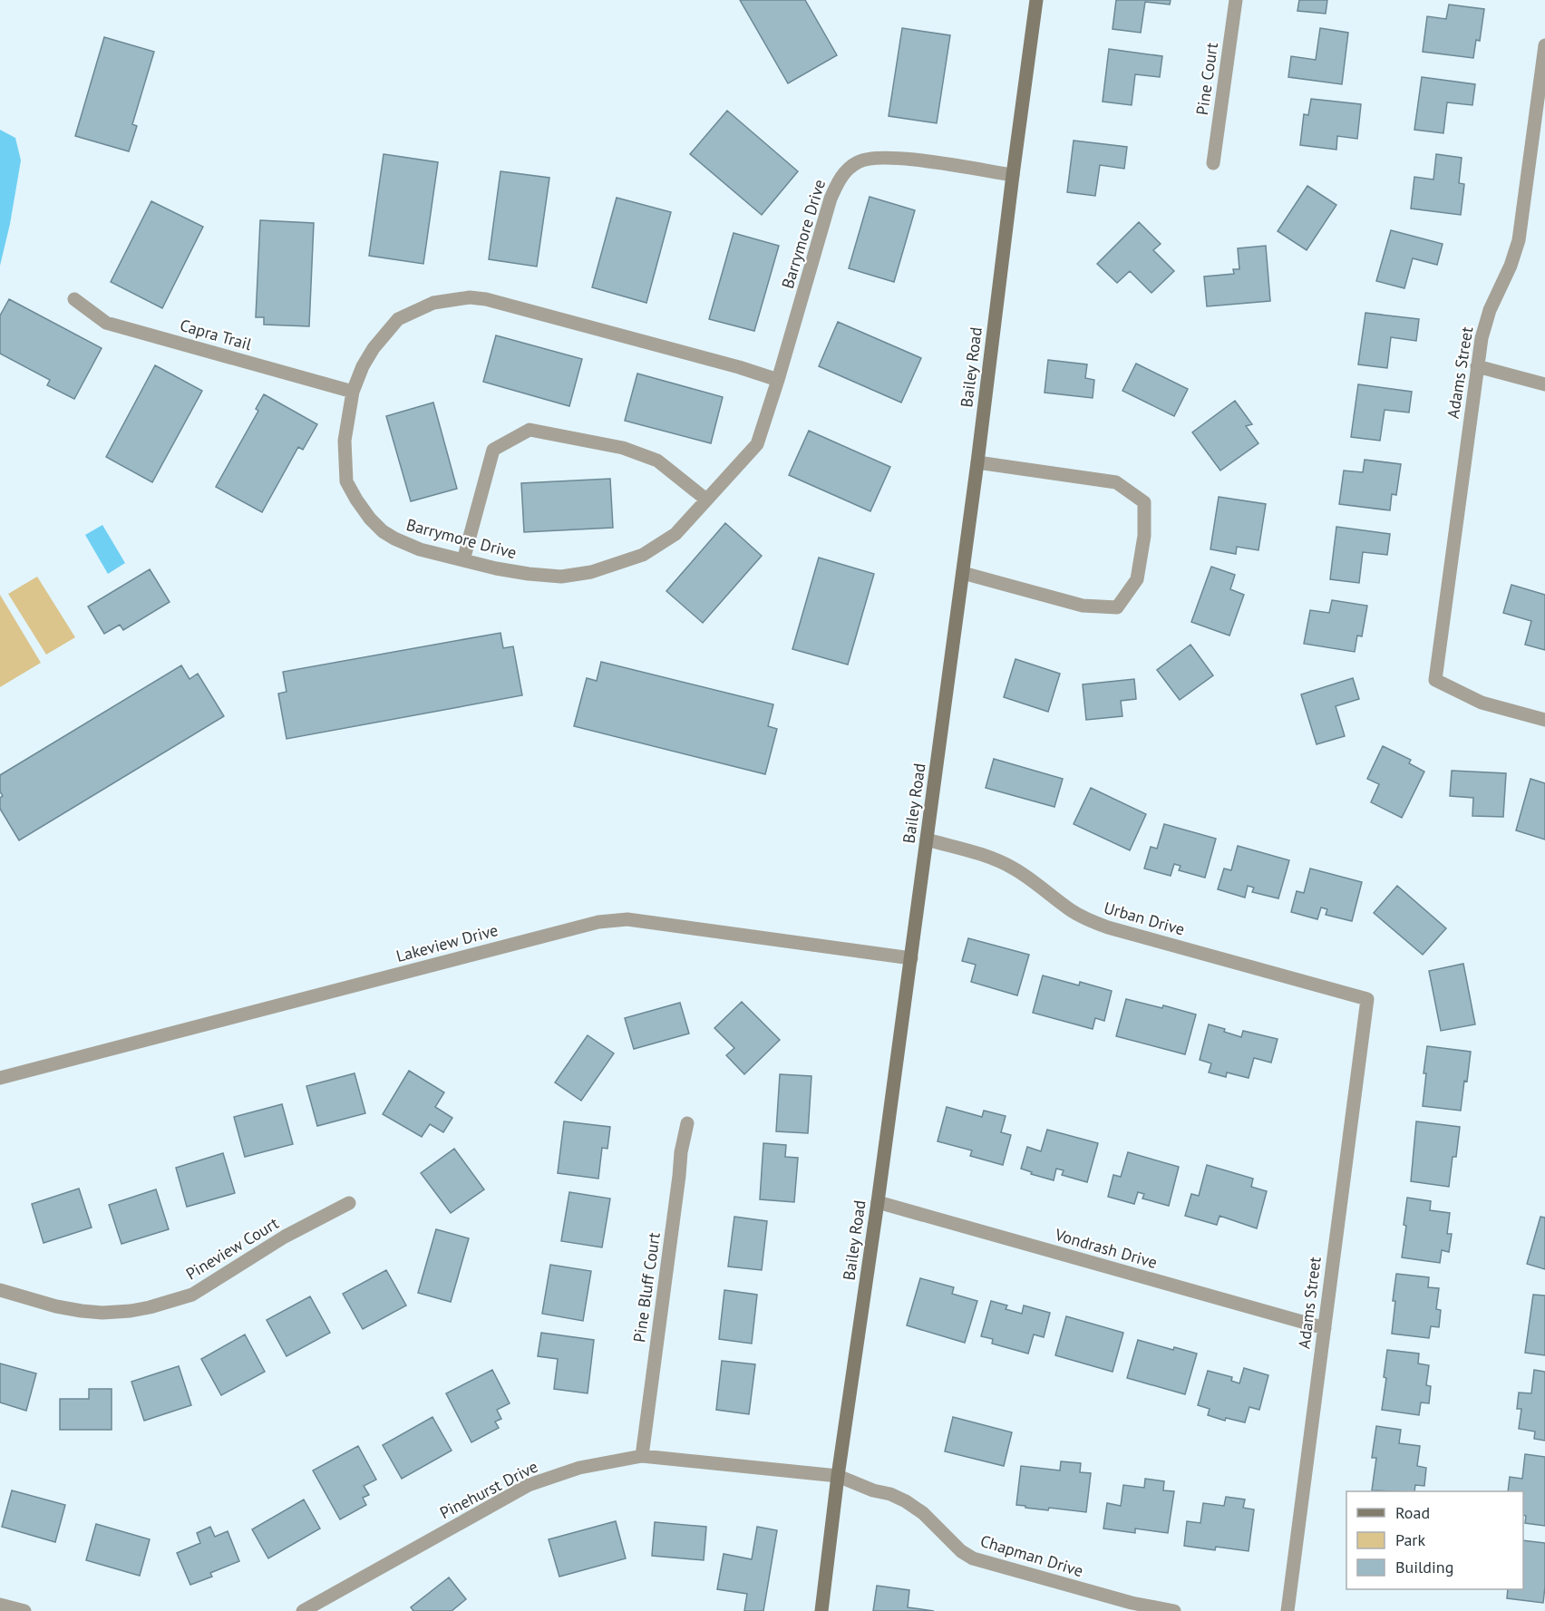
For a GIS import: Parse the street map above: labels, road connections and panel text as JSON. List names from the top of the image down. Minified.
{"streets":{"street":["Pine Court","Barrymore Drive","Capra Trail","Bailey Road","Adams Street","Urban Drive","Lakeview Drive","Pineview Court","Vondrash Drive","Pine Bluff Court","Pinehurst Drive","Chapman Drive"]},"crossings":[["Barrymore Drive","Capra Trail"],["Barrymore Drive","Bailey Road"],["Bailey Road","Urban Drive"],["Bailey Road","Lakeview Drive"],["Bailey Road","Vondrash Drive"],["Bailey Road","Pinehurst Drive"],["Bailey Road","Chapman Drive"],["Adams Street","Urban Drive"],["Adams Street","Vondrash Drive"],["Pine Bluff Court","Pinehurst Drive"],["Pinehurst Drive","Chapman Drive"]],"legend":["Road","Park","Building"]}
